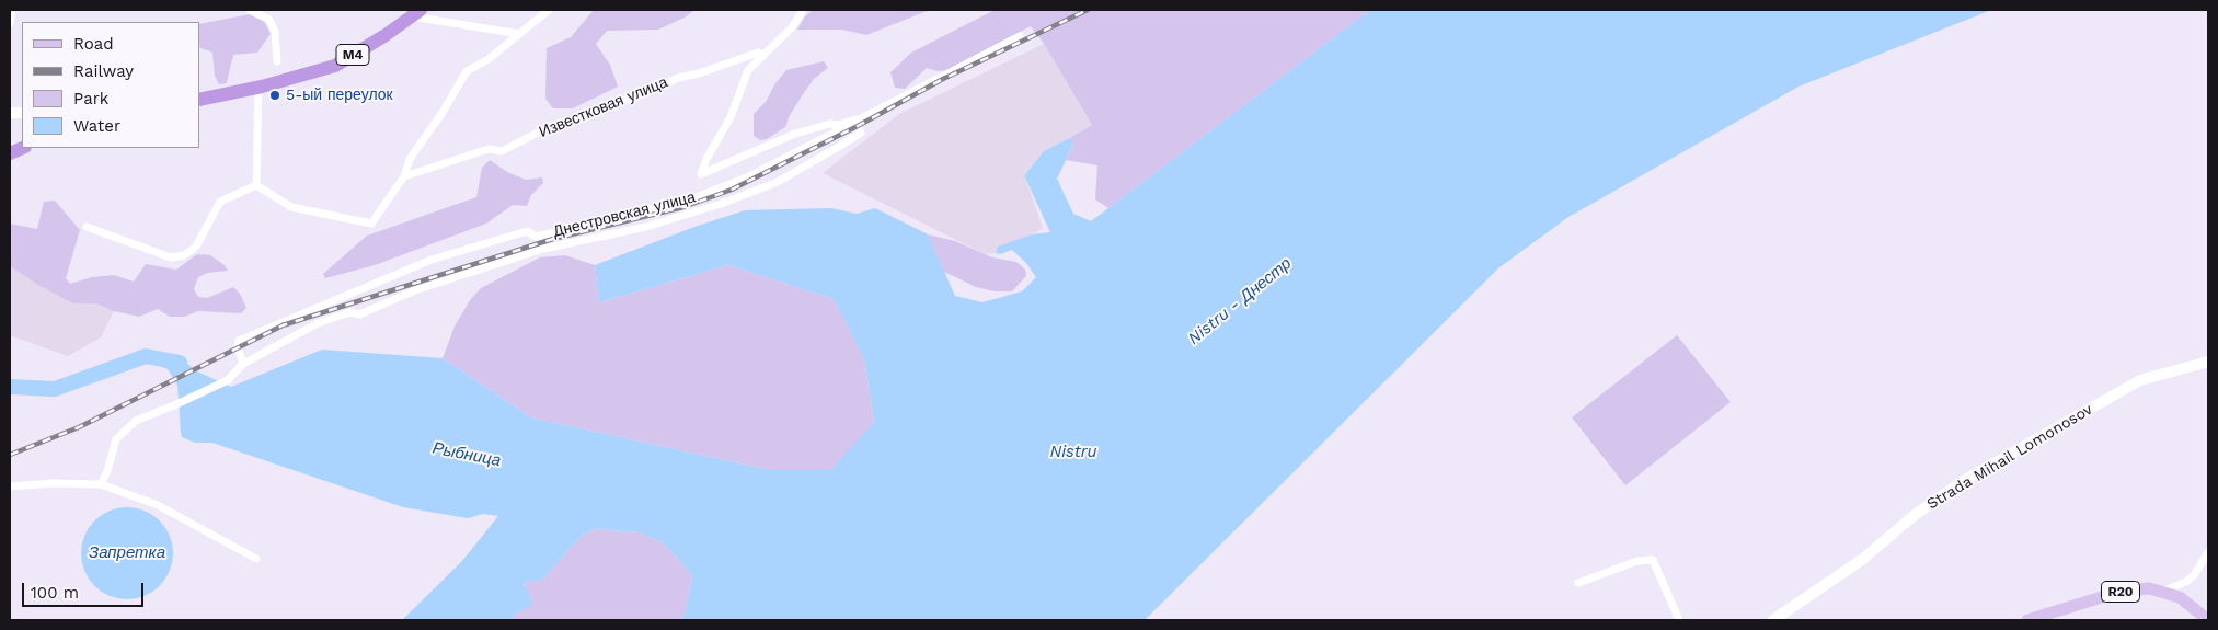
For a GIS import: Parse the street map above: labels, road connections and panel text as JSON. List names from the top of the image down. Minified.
{"streets":{"highway":["M4"],"main road":["Strada Mihail Lomonosov","R20"],"street":["Известковая улица","Днестровская улица"]},"water":["Nistru - Днестр","Nistru","Рыбница","Запретка"],"places":["5-ый переулок"],"legend":["Road","Railway","Park","Water"],"scale_bar":"100 m"}
